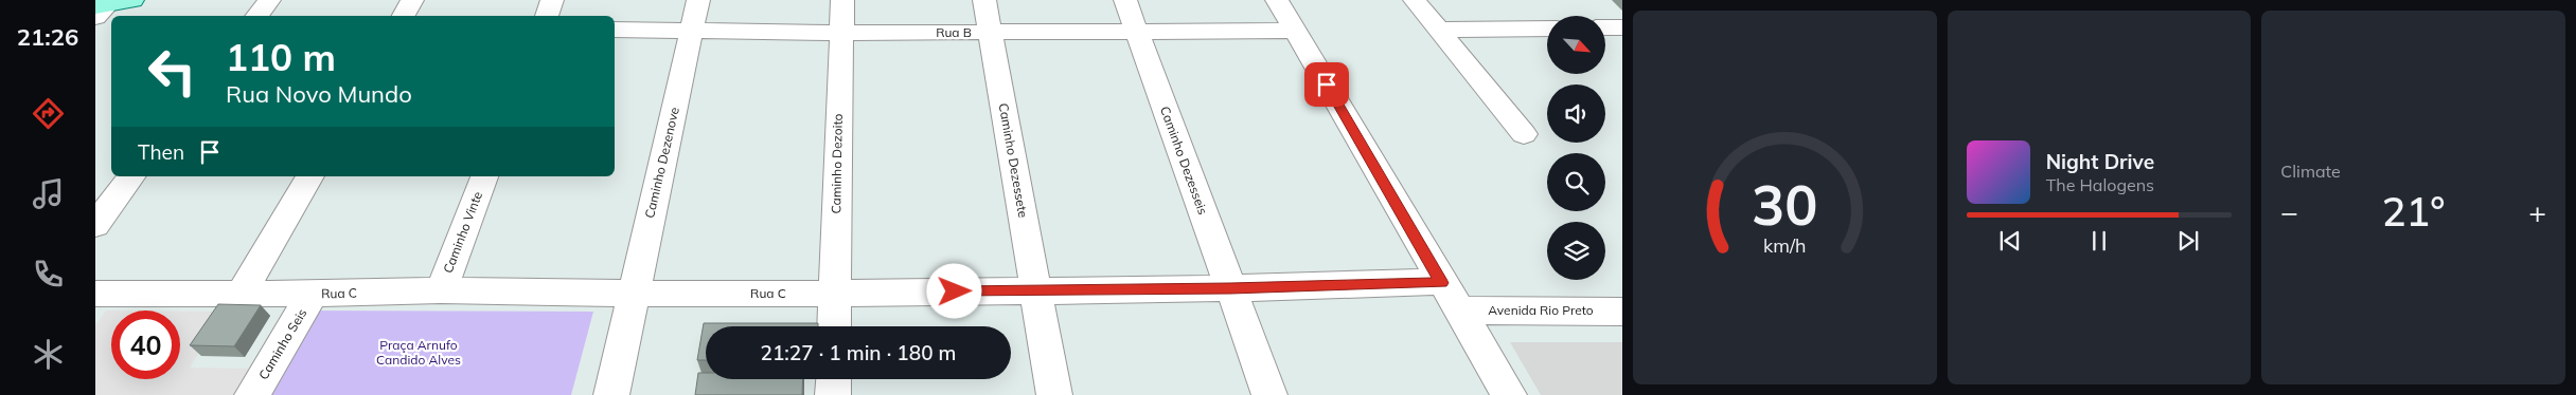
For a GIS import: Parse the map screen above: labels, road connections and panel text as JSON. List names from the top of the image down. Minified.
{"streets":{"street":["Rua B","Caminho Dezessete","Caminho Dezesseis","Caminho Dezenove","Caminho Dezoito","Caminho Vinte","Rua C","Avenida Rio Preto","Caminho Seis"]},"crossings":[["Rua B","Caminho Dezessete"],["Rua B","Caminho Dezesseis"],["Rua B","Caminho Dezenove"],["Rua B","Caminho Dezoito"],["Caminho Dezessete","Rua C"],["Caminho Dezesseis","Rua C"],["Caminho Dezenove","Rua C"],["Caminho Dezoito","Rua C"],["Caminho Vinte","Rua C"],["Rua C","Caminho Seis"]],"parks":["Praça Arnufo Candido Alves"],"north":"bottom right","page":{"tabs":"21:26","tile":"Climate","turn":["110 m","Rua Novo Mundo"],"then":"Then","song":["Night Drive","The Halogens"],"heat":["−","21°","+"],"limit":"40","trip":"21:27 · 1 min · 180 m","gauge":["30","km/h"]}}
